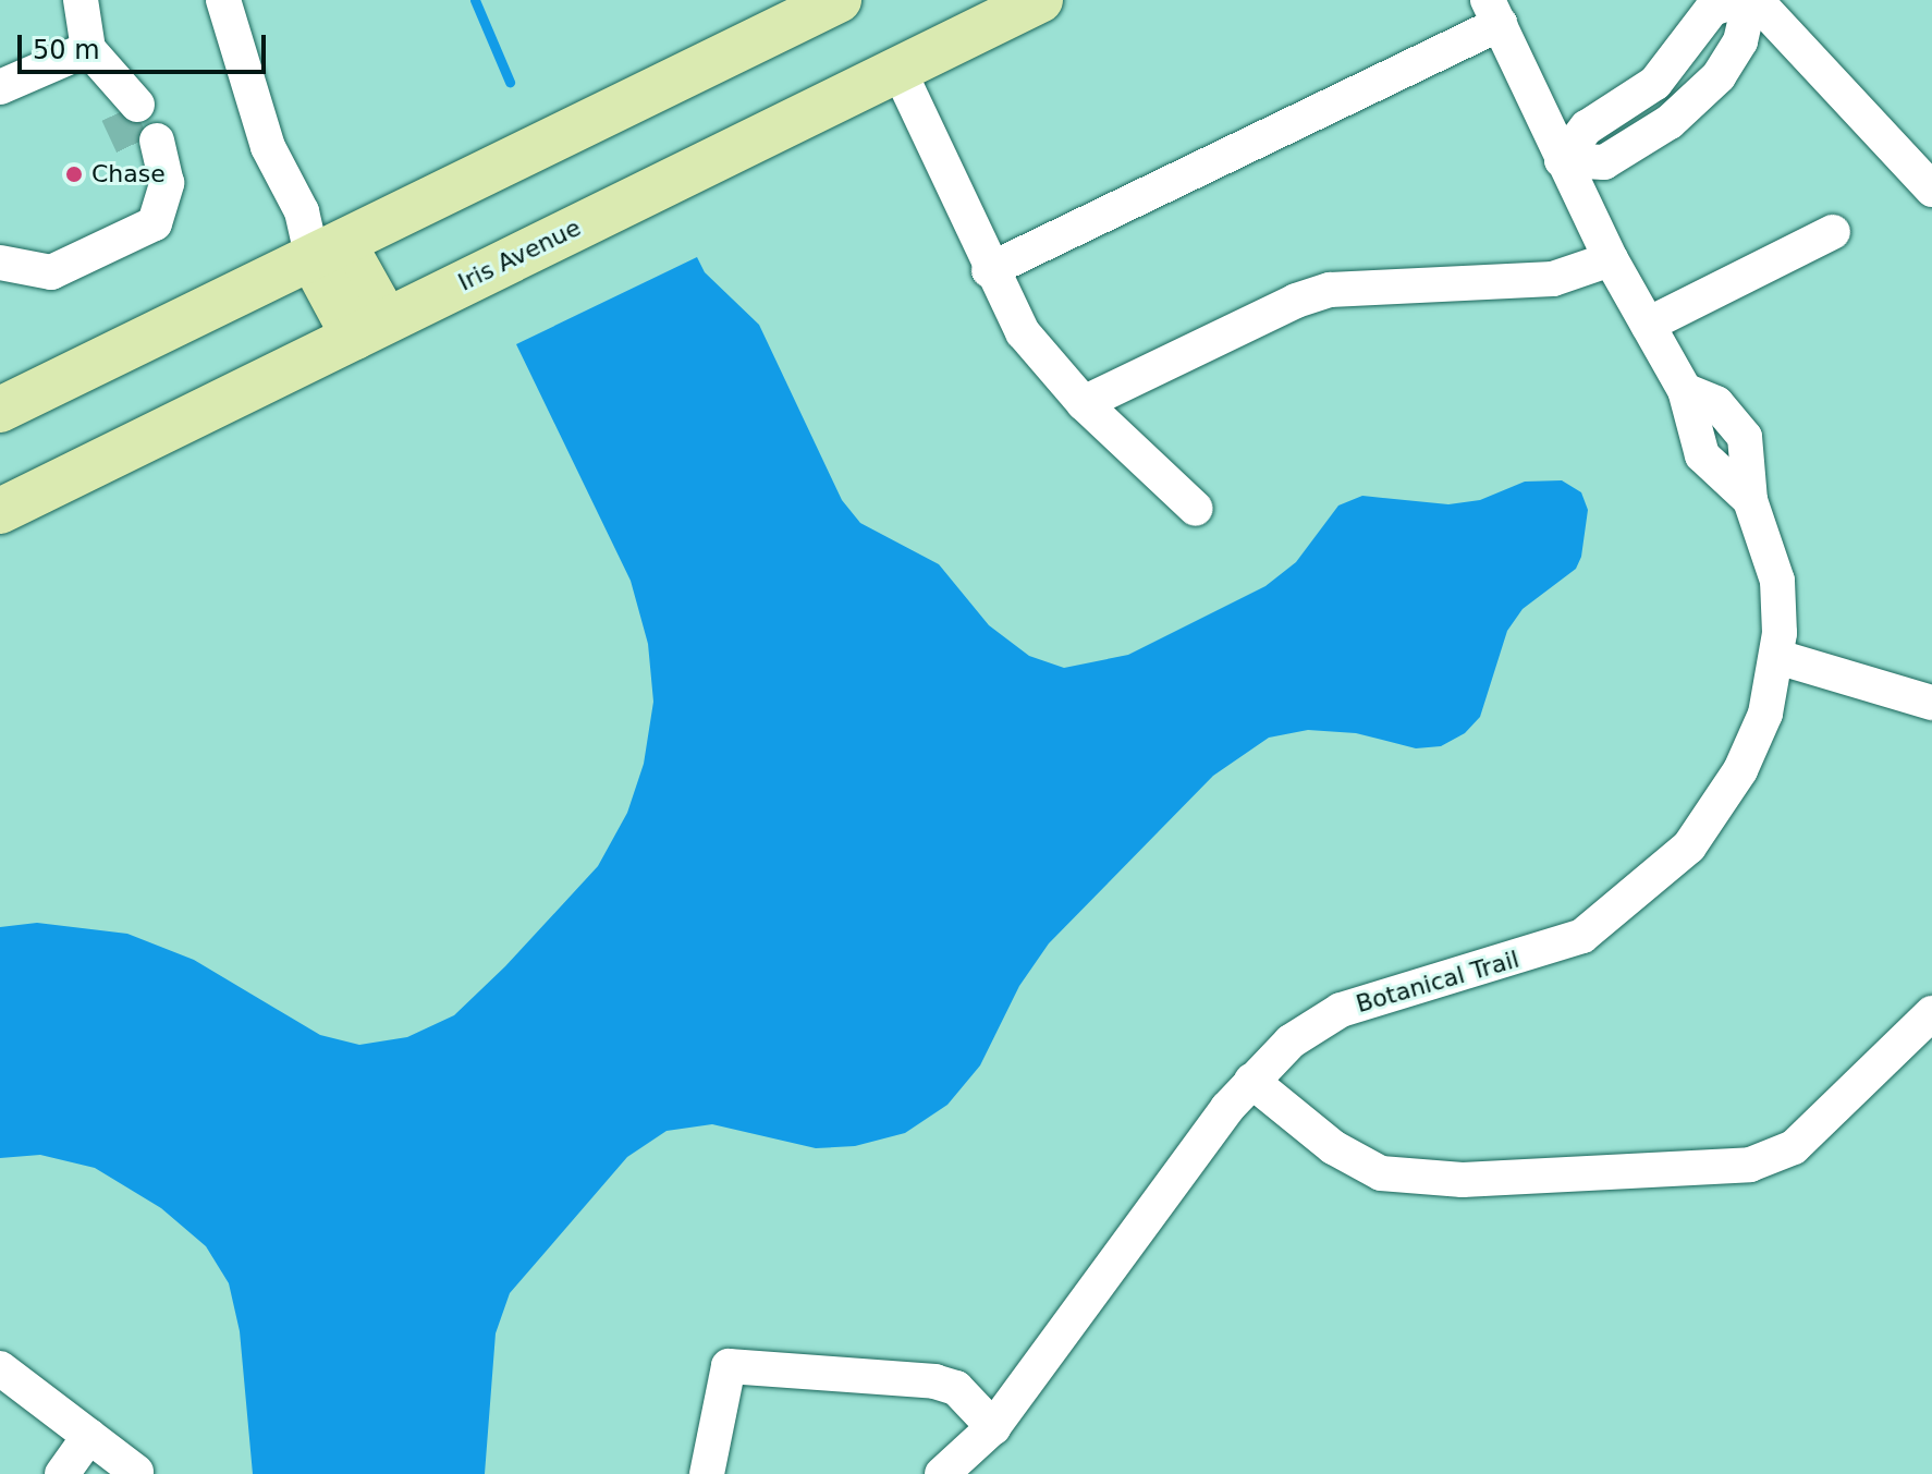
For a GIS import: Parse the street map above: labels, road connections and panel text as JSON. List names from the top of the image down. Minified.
{"streets":{"main road":["Iris Avenue"],"street":["Botanical Trail"]},"places":["Chase"],"scale_bar":"50 m"}
